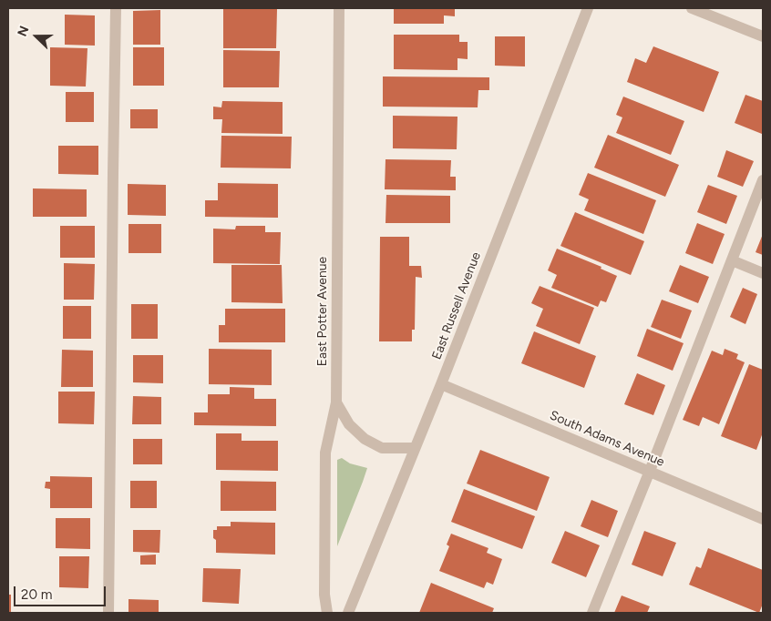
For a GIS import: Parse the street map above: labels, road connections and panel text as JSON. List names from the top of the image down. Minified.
{"streets":{"street":["East Russell Avenue","East Potter Avenue","South Adams Avenue"]},"crossings":[["East Russell Avenue","South Adams Avenue"]],"scale_bar":"20 m","north":"left"}
